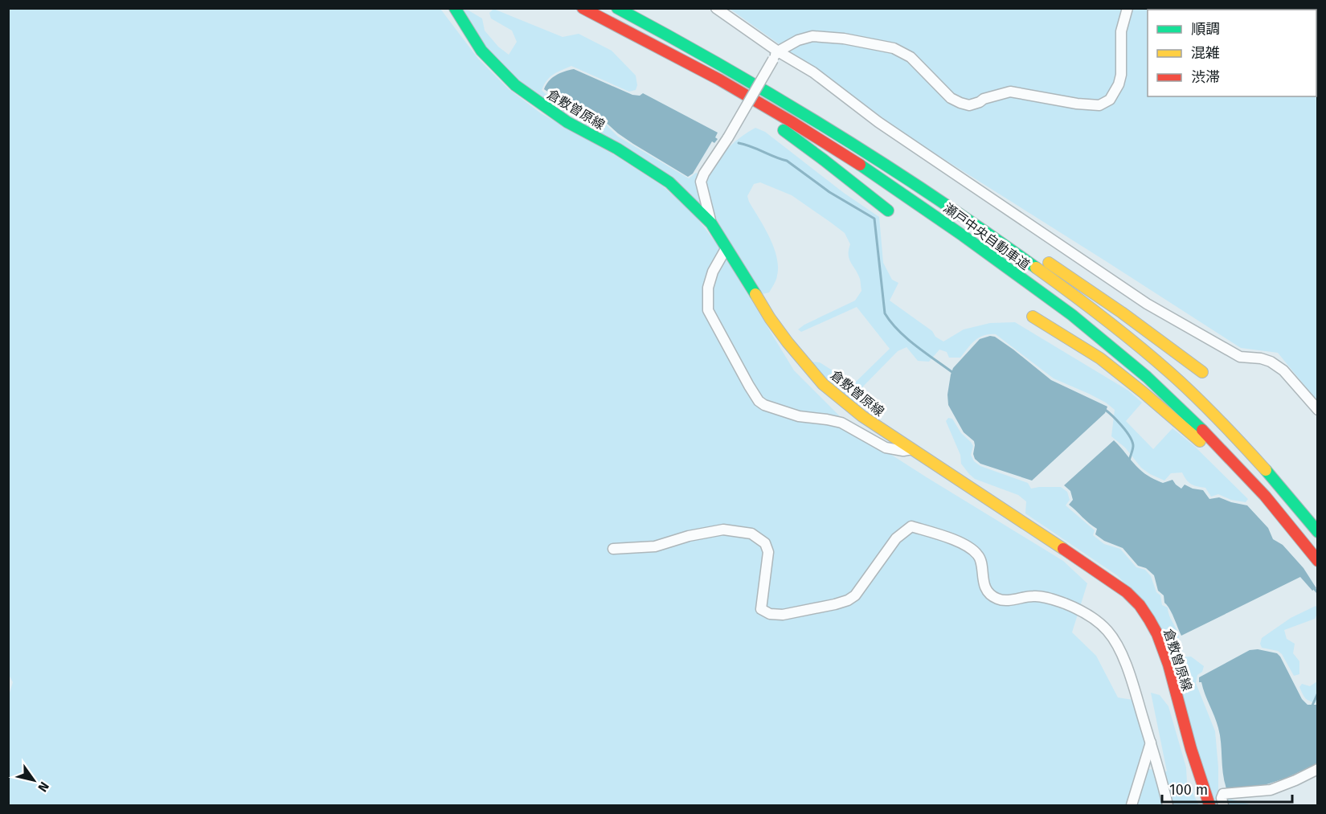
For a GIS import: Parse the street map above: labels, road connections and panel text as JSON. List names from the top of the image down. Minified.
{"streets":{"main road":["倉敷曽原線","瀬戸中央自動車道"]},"legend":["順調","混雑","渋滞"],"scale_bar":"100 m","north":"bottom right"}
